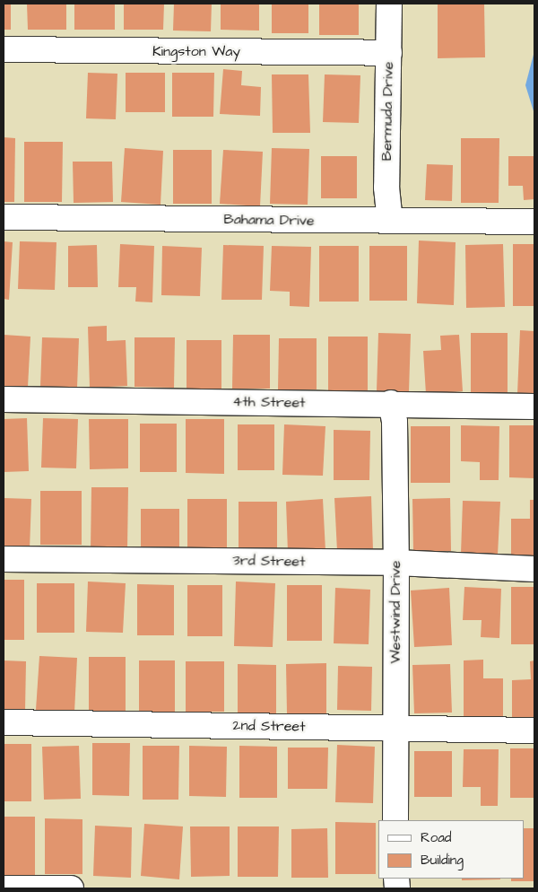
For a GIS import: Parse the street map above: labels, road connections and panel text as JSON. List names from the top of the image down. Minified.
{"streets":{"street":["Kingston Way","Bermuda Drive","Bahama Drive","4th Street","3rd Street","Westwind Drive","2nd Street"]},"crossings":[["Kingston Way","Bermuda Drive"],["Bermuda Drive","Bahama Drive"],["4th Street","Westwind Drive"],["3rd Street","Westwind Drive"],["Westwind Drive","2nd Street"]],"legend":["Road","Building"]}
